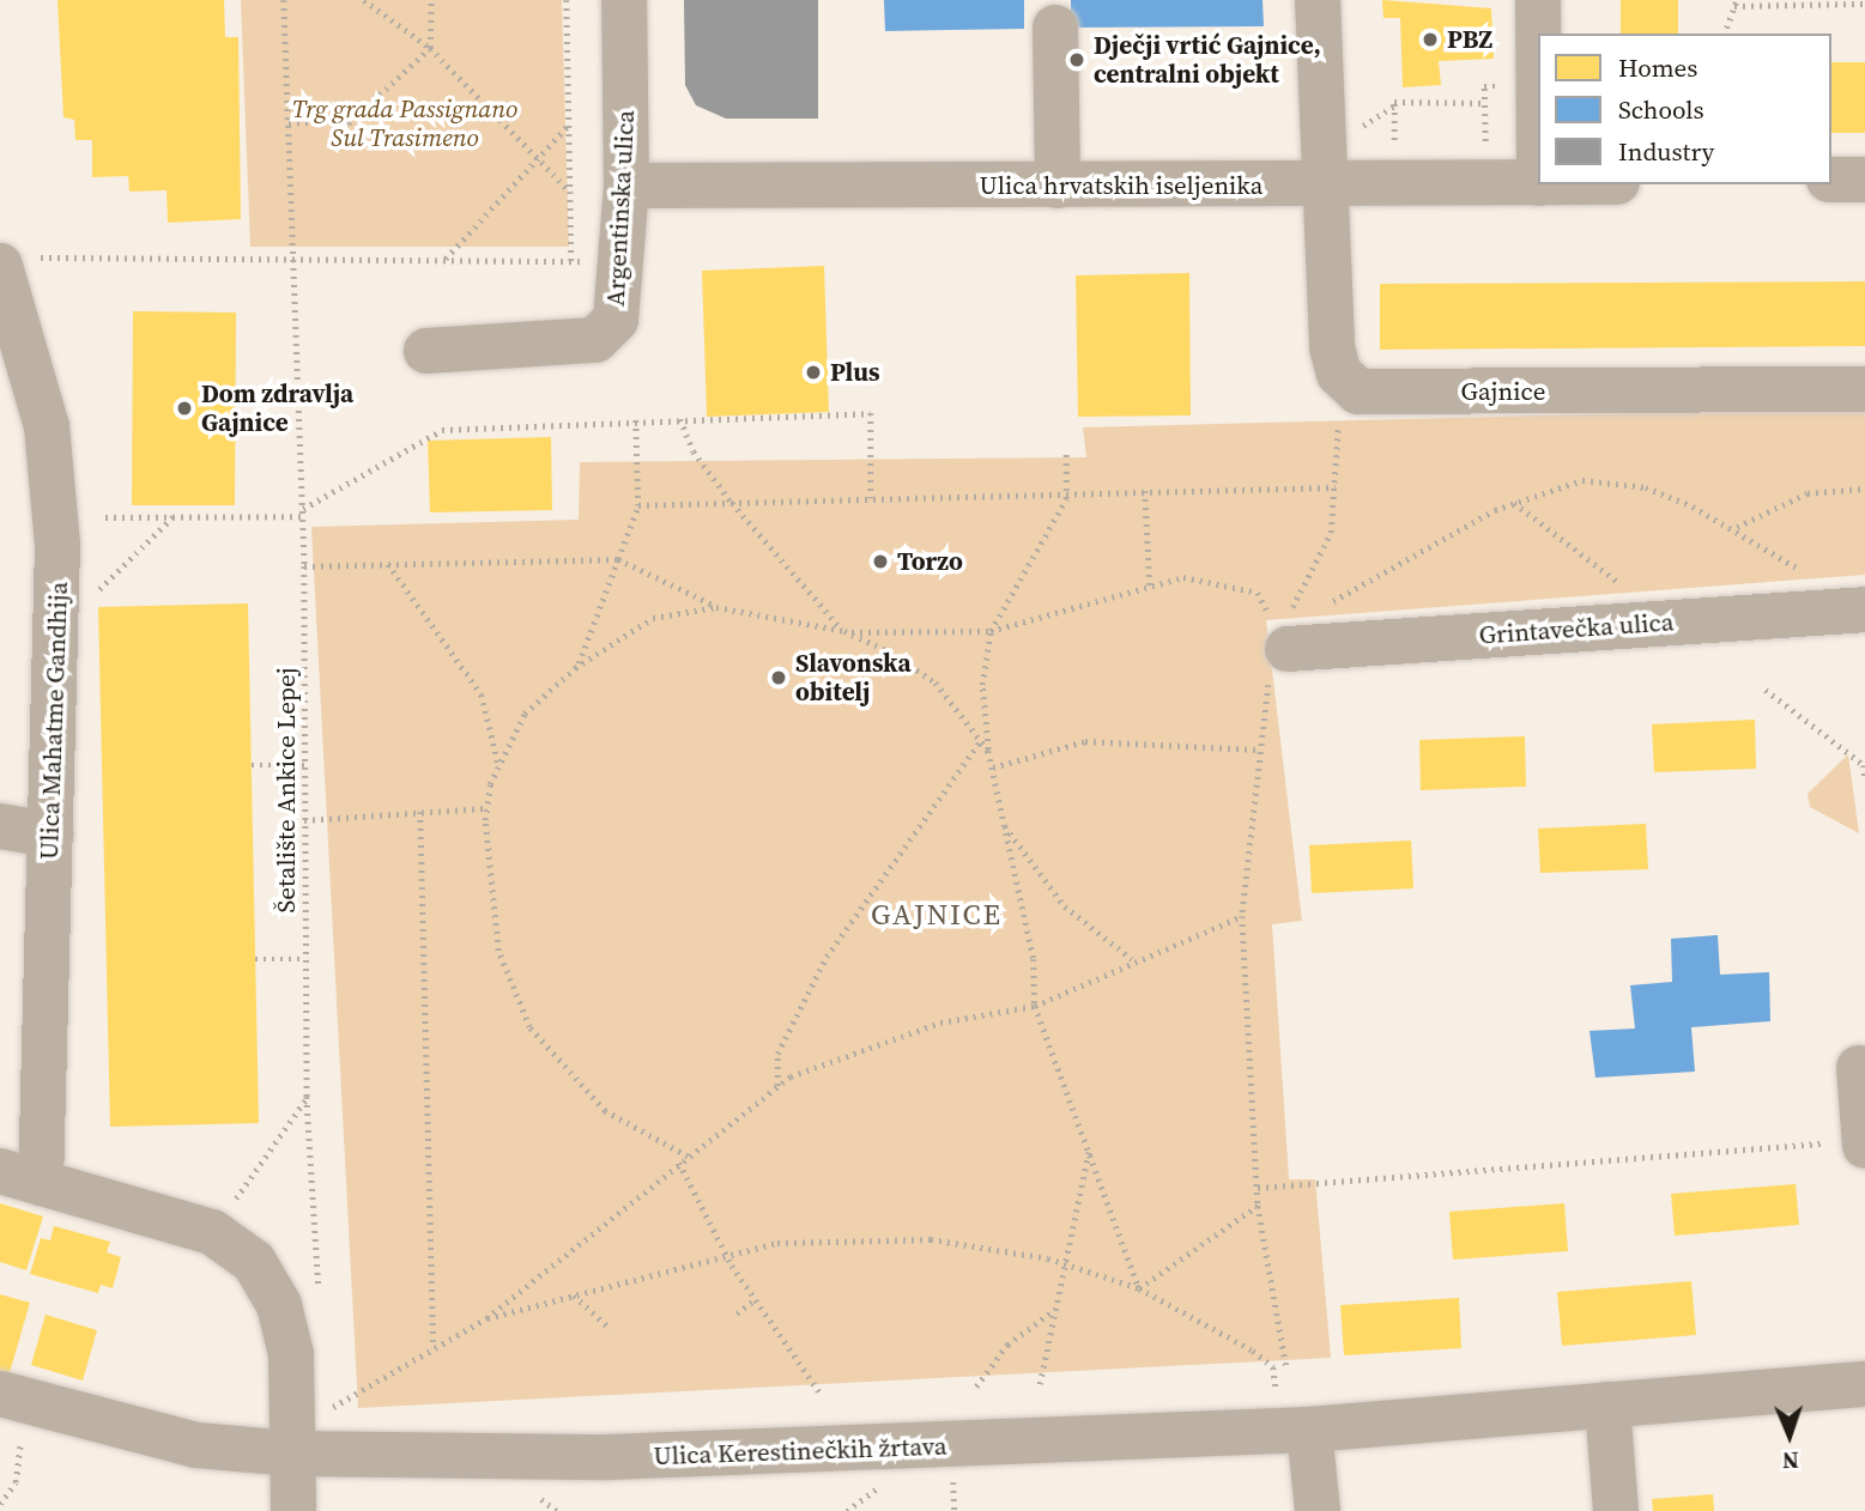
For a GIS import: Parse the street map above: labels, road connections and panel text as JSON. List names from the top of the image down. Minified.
{"streets":{"street":["Ulica hrvatskih iseljenika","Argentinska ulica","Gajnice","Grintavečka ulica","Ulica Mahatme Gandhija","Ulica Kerestinečkih žrtava"],"path":["Šetalište Ankice Lepej"]},"crossings":[["Ulica hrvatskih iseljenika","Argentinska ulica"]],"districts":["GAJNICE"],"parks":["Trg grada Passignano Sul Trasimeno"],"places":["PBZ","Dječji vrtić Gajnice, centralni objekt","Plus","Dom zdravlja Gajnice","Torzo","Slavonska obitelj"],"legend":["Homes","Schools","Industry"],"north":"bottom"}
